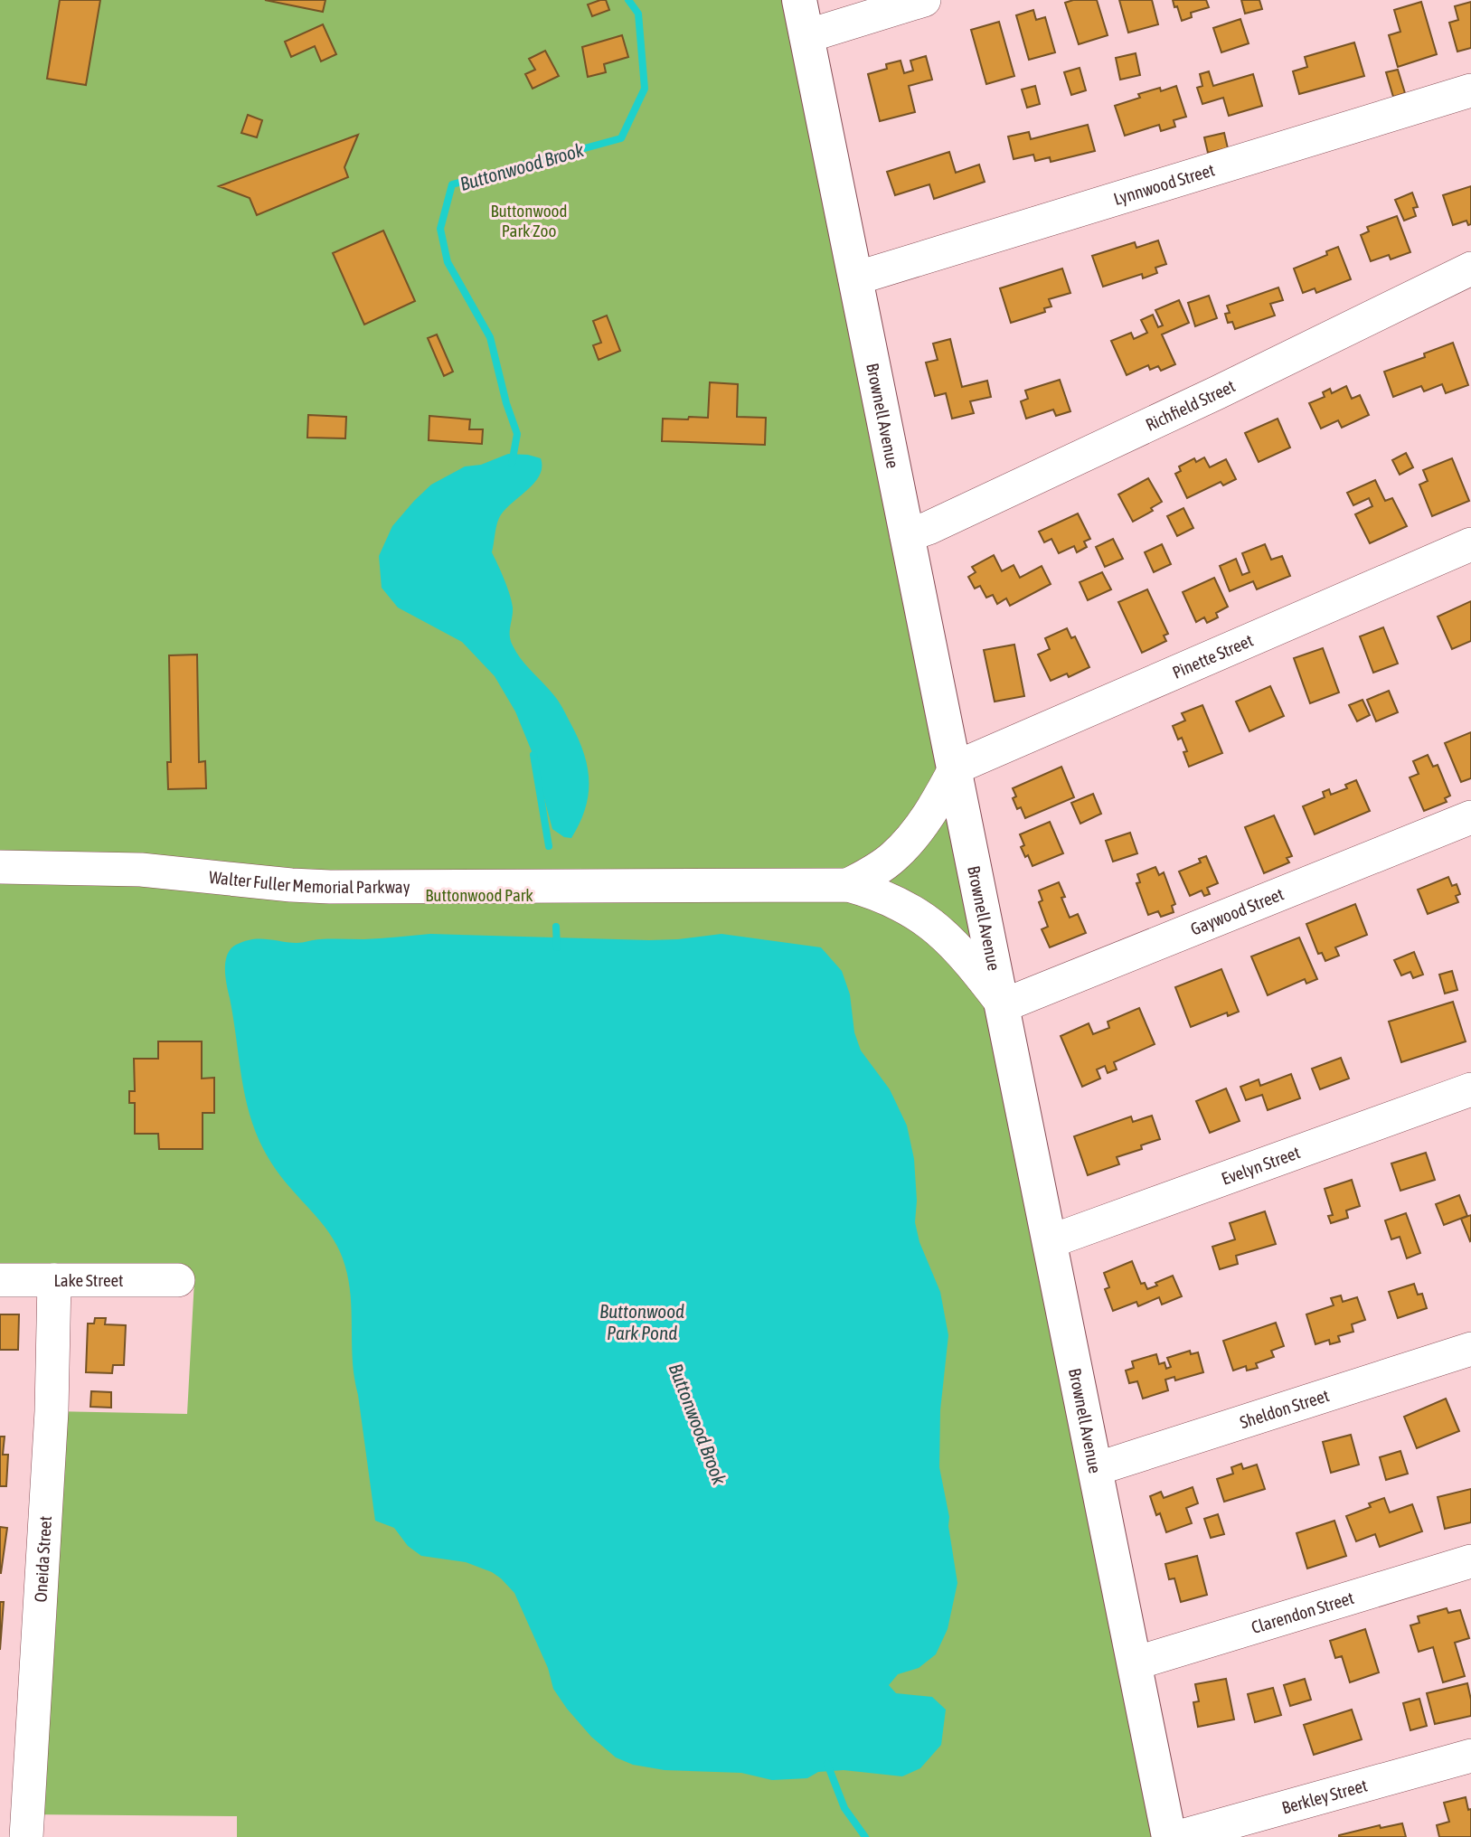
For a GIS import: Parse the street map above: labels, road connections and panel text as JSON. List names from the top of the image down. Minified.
{"streets":{"main road":["Brownell Avenue"],"street":["Lynnwood Street","Richfield Street","Pinette Street","Walter Fuller Memorial Parkway","Gaywood Street","Evelyn Street","Lake Street","Sheldon Street","Oneida Street","Clarendon Street","Berkley Street"]},"crossings":[["Lynnwood Street","Brownell Avenue"],["Richfield Street","Brownell Avenue"],["Brownell Avenue","Pinette Street"],["Brownell Avenue","Walter Fuller Memorial Parkway"],["Brownell Avenue","Gaywood Street"],["Brownell Avenue","Evelyn Street"],["Brownell Avenue","Sheldon Street"],["Brownell Avenue","Clarendon Street"],["Walter Fuller Memorial Parkway","Gaywood Street"],["Lake Street","Oneida Street"]],"water":["Buttonwood Brook","Buttonwood Park Pond"],"parks":["Buttonwood Park Zoo","Buttonwood Park"]}
